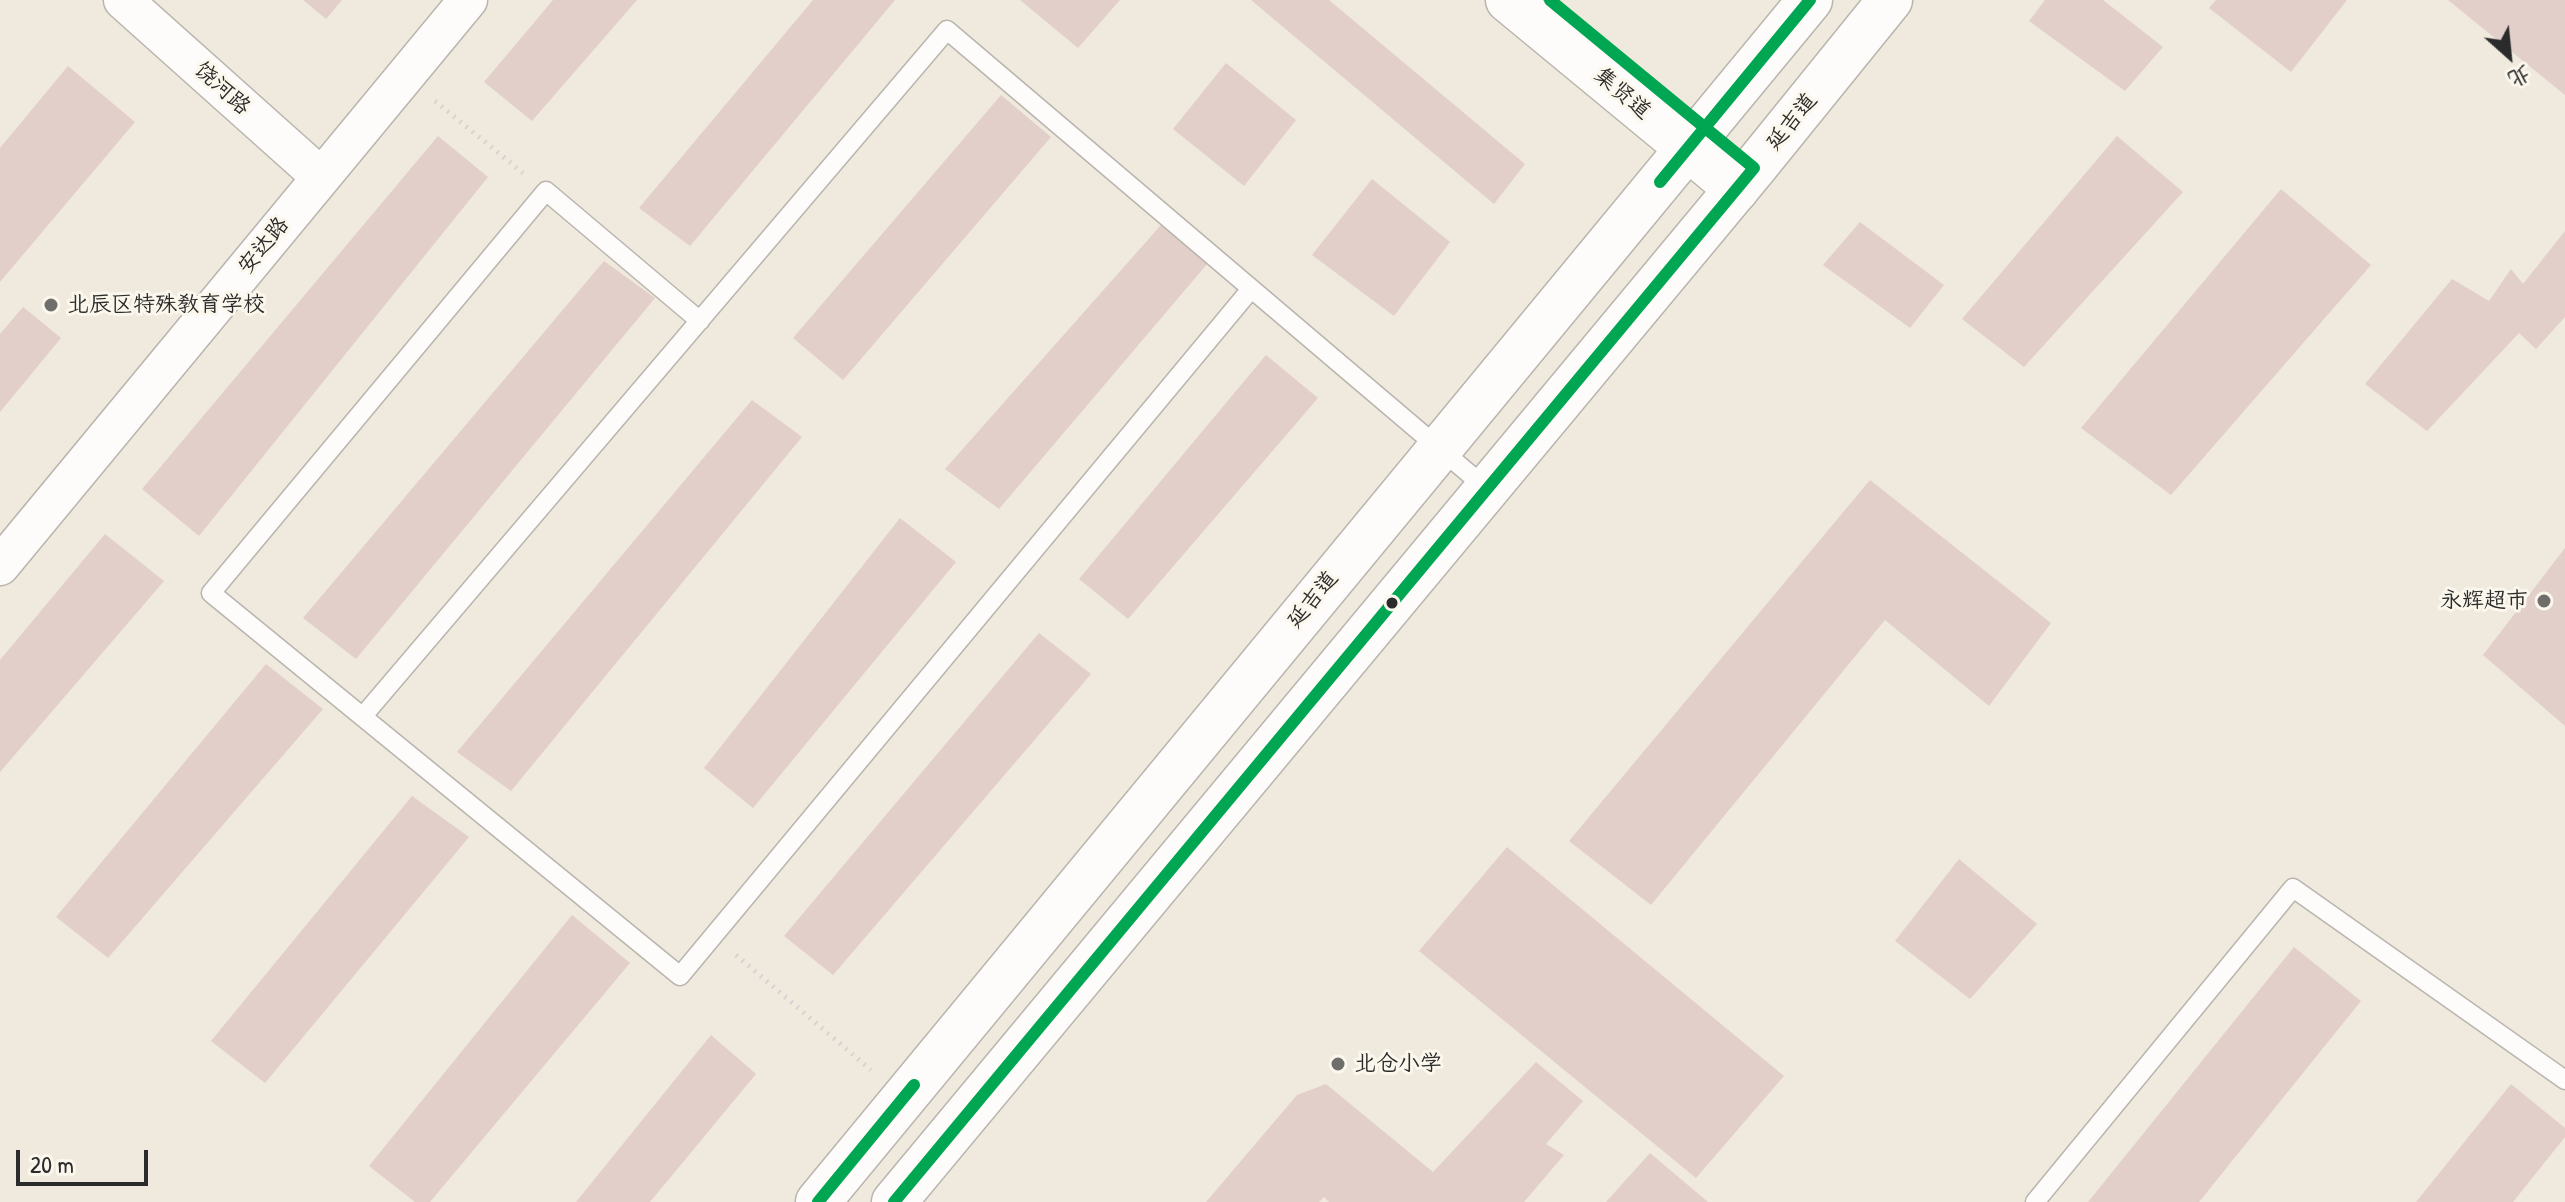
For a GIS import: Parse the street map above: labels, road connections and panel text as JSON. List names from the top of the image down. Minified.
{"streets":{"main road":["集贤道","延吉道"],"street":["饶河路","安达路"]},"crossings":[["饶河路","安达路"],["集贤道","延吉道"]],"places":["北辰区特殊教育学校","永辉超市","北仓小学"],"scale_bar":"20 m","north":"bottom right"}
